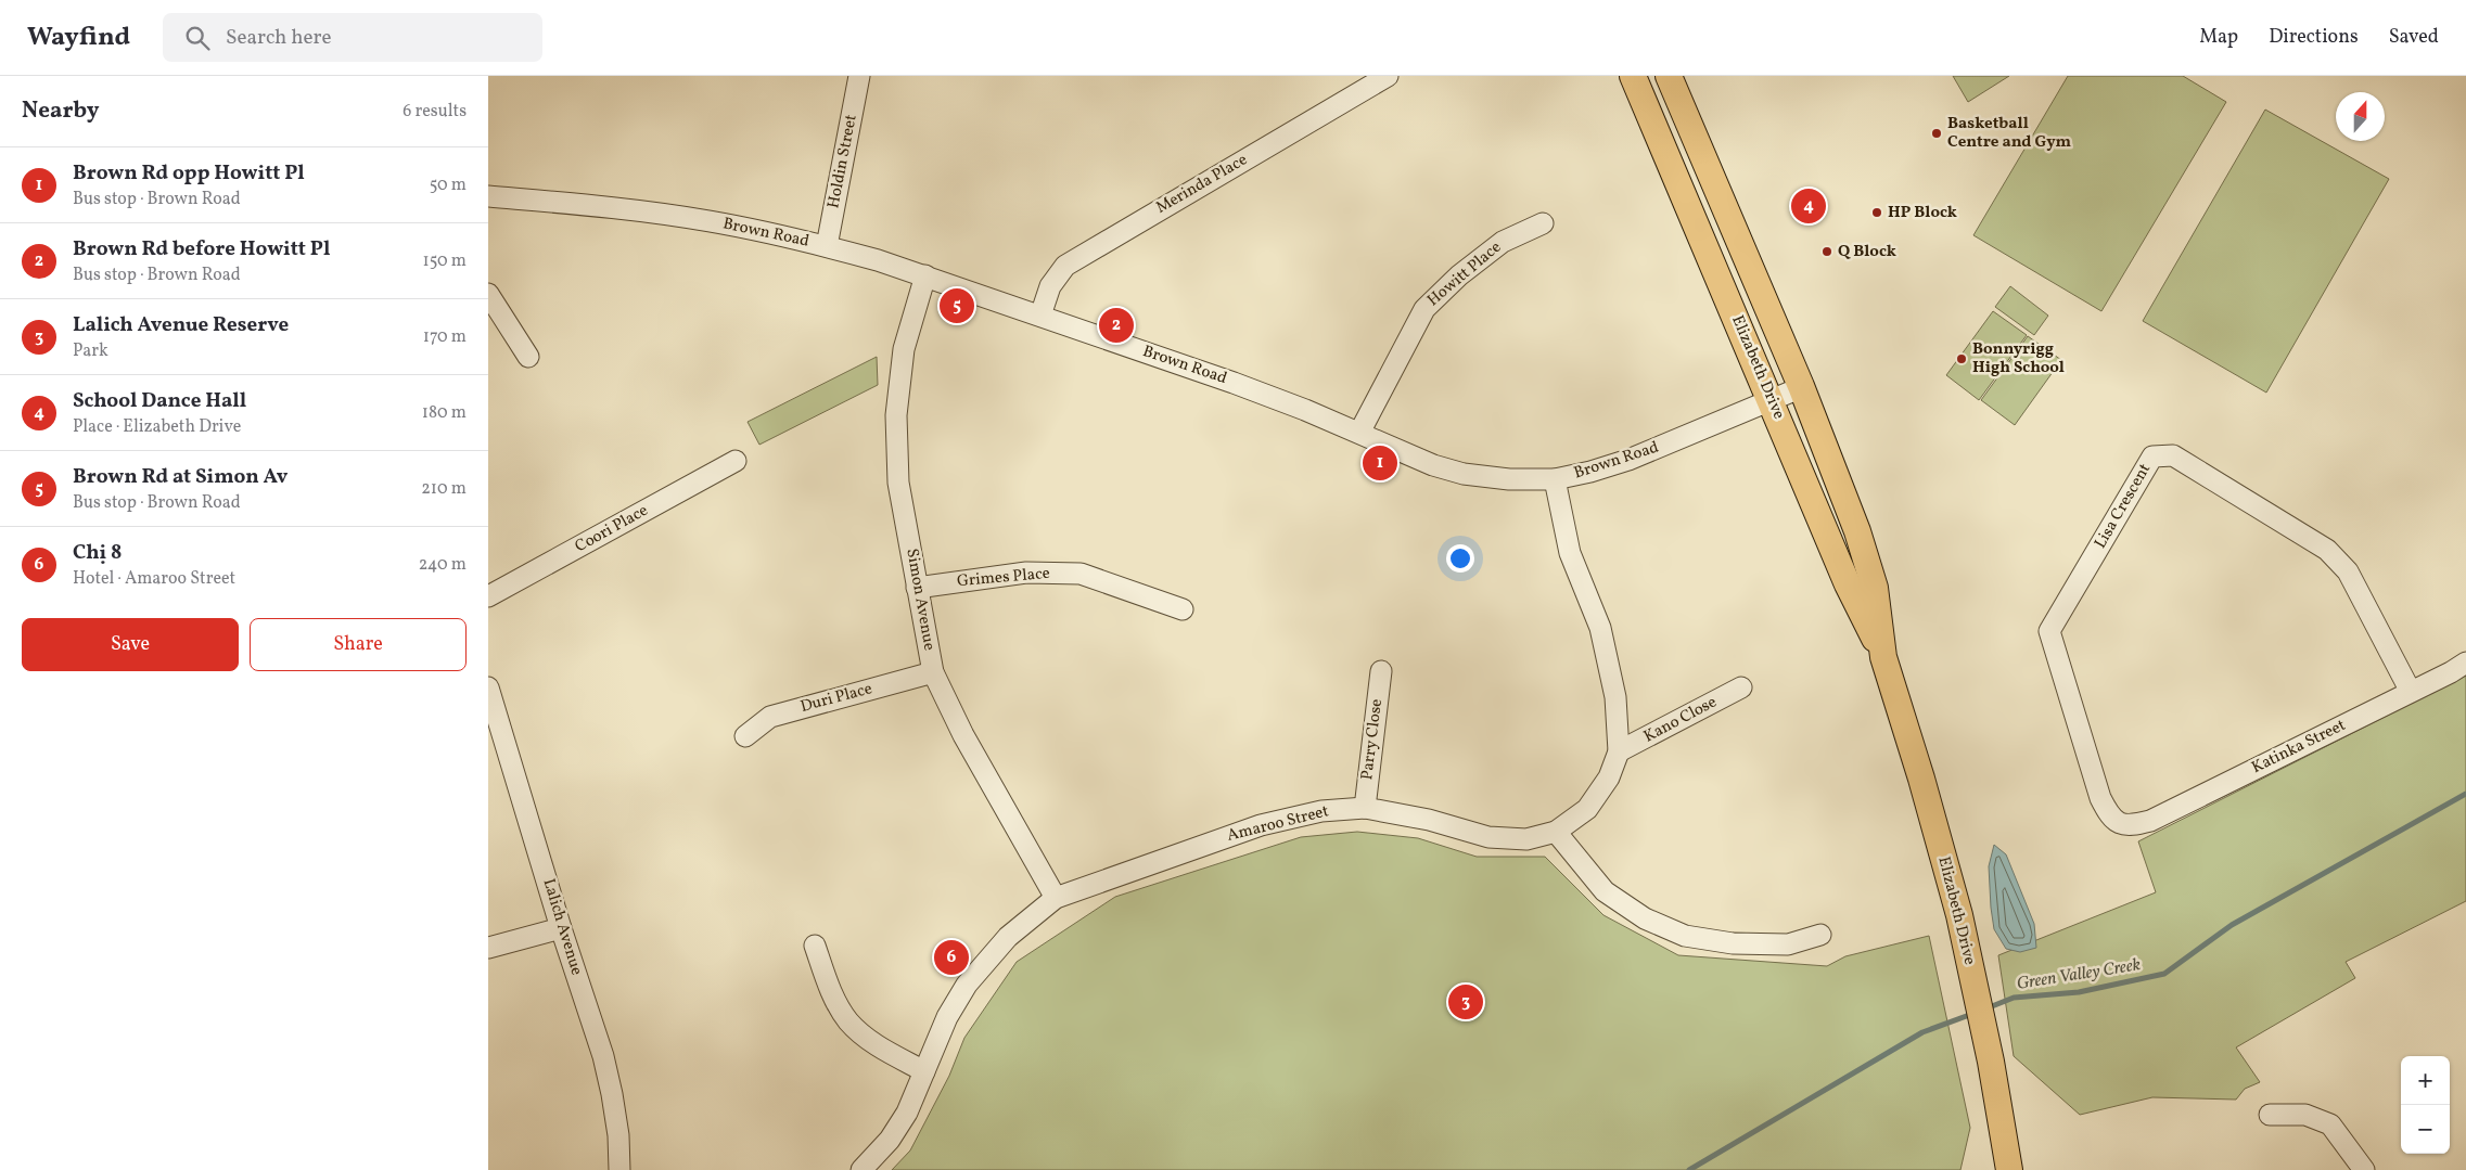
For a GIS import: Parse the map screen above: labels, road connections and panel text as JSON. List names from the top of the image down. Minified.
{"streets":{"main road":["Elizabeth Drive"],"street":["Holdin Street","Merinda Place","Brown Road","Howitt Place","Lisa Crescent","Coori Place","Grimes Place","Simon Avenue","Duri Place","Kano Close","Parry Close","Katinka Street","Amaroo Street","Lalich Avenue"]},"crossings":[["Holdin Street","Brown Road"],["Merinda Place","Brown Road"],["Brown Road","Howitt Place"],["Brown Road","Elizabeth Drive"],["Brown Road","Simon Avenue"],["Brown Road","Amaroo Street"],["Lisa Crescent","Katinka Street"],["Grimes Place","Simon Avenue"],["Simon Avenue","Duri Place"],["Simon Avenue","Amaroo Street"],["Kano Close","Amaroo Street"],["Parry Close","Amaroo Street"]],"water":["Green Valley Creek"],"places":["Basketball Centre and Gym","HP Block","Q Block","Bonnyrigg High School"],"north":"top","page":{"header":"Wayfind","search":"Search here","nav":["Map","Directions","Saved"],"heading":["Nearby","6 results"],"list":[{"mark":"1","name":"Brown Rd opp Howitt Pl","note":"Bus stop · Brown Road","value":"50 m"},{"mark":"2","name":"Brown Rd before Howitt Pl","note":"Bus stop · Brown Road","value":"150 m"},{"mark":"3","name":"Lalich Avenue Reserve","note":"Park","value":"170 m"},{"mark":"4","name":"School Dance Hall","note":"Place · Elizabeth Drive","value":"180 m"},{"mark":"5","name":"Brown Rd at Simon Av","note":"Bus stop · Brown Road","value":"210 m"},{"mark":"6","name":"Chị 8","note":"Hotel · Amaroo Street","value":"240 m"}],"pins":["4","5","2","1","6","3"],"buttons":["Save","Share"],"map_buttons":["+","−"]}}
